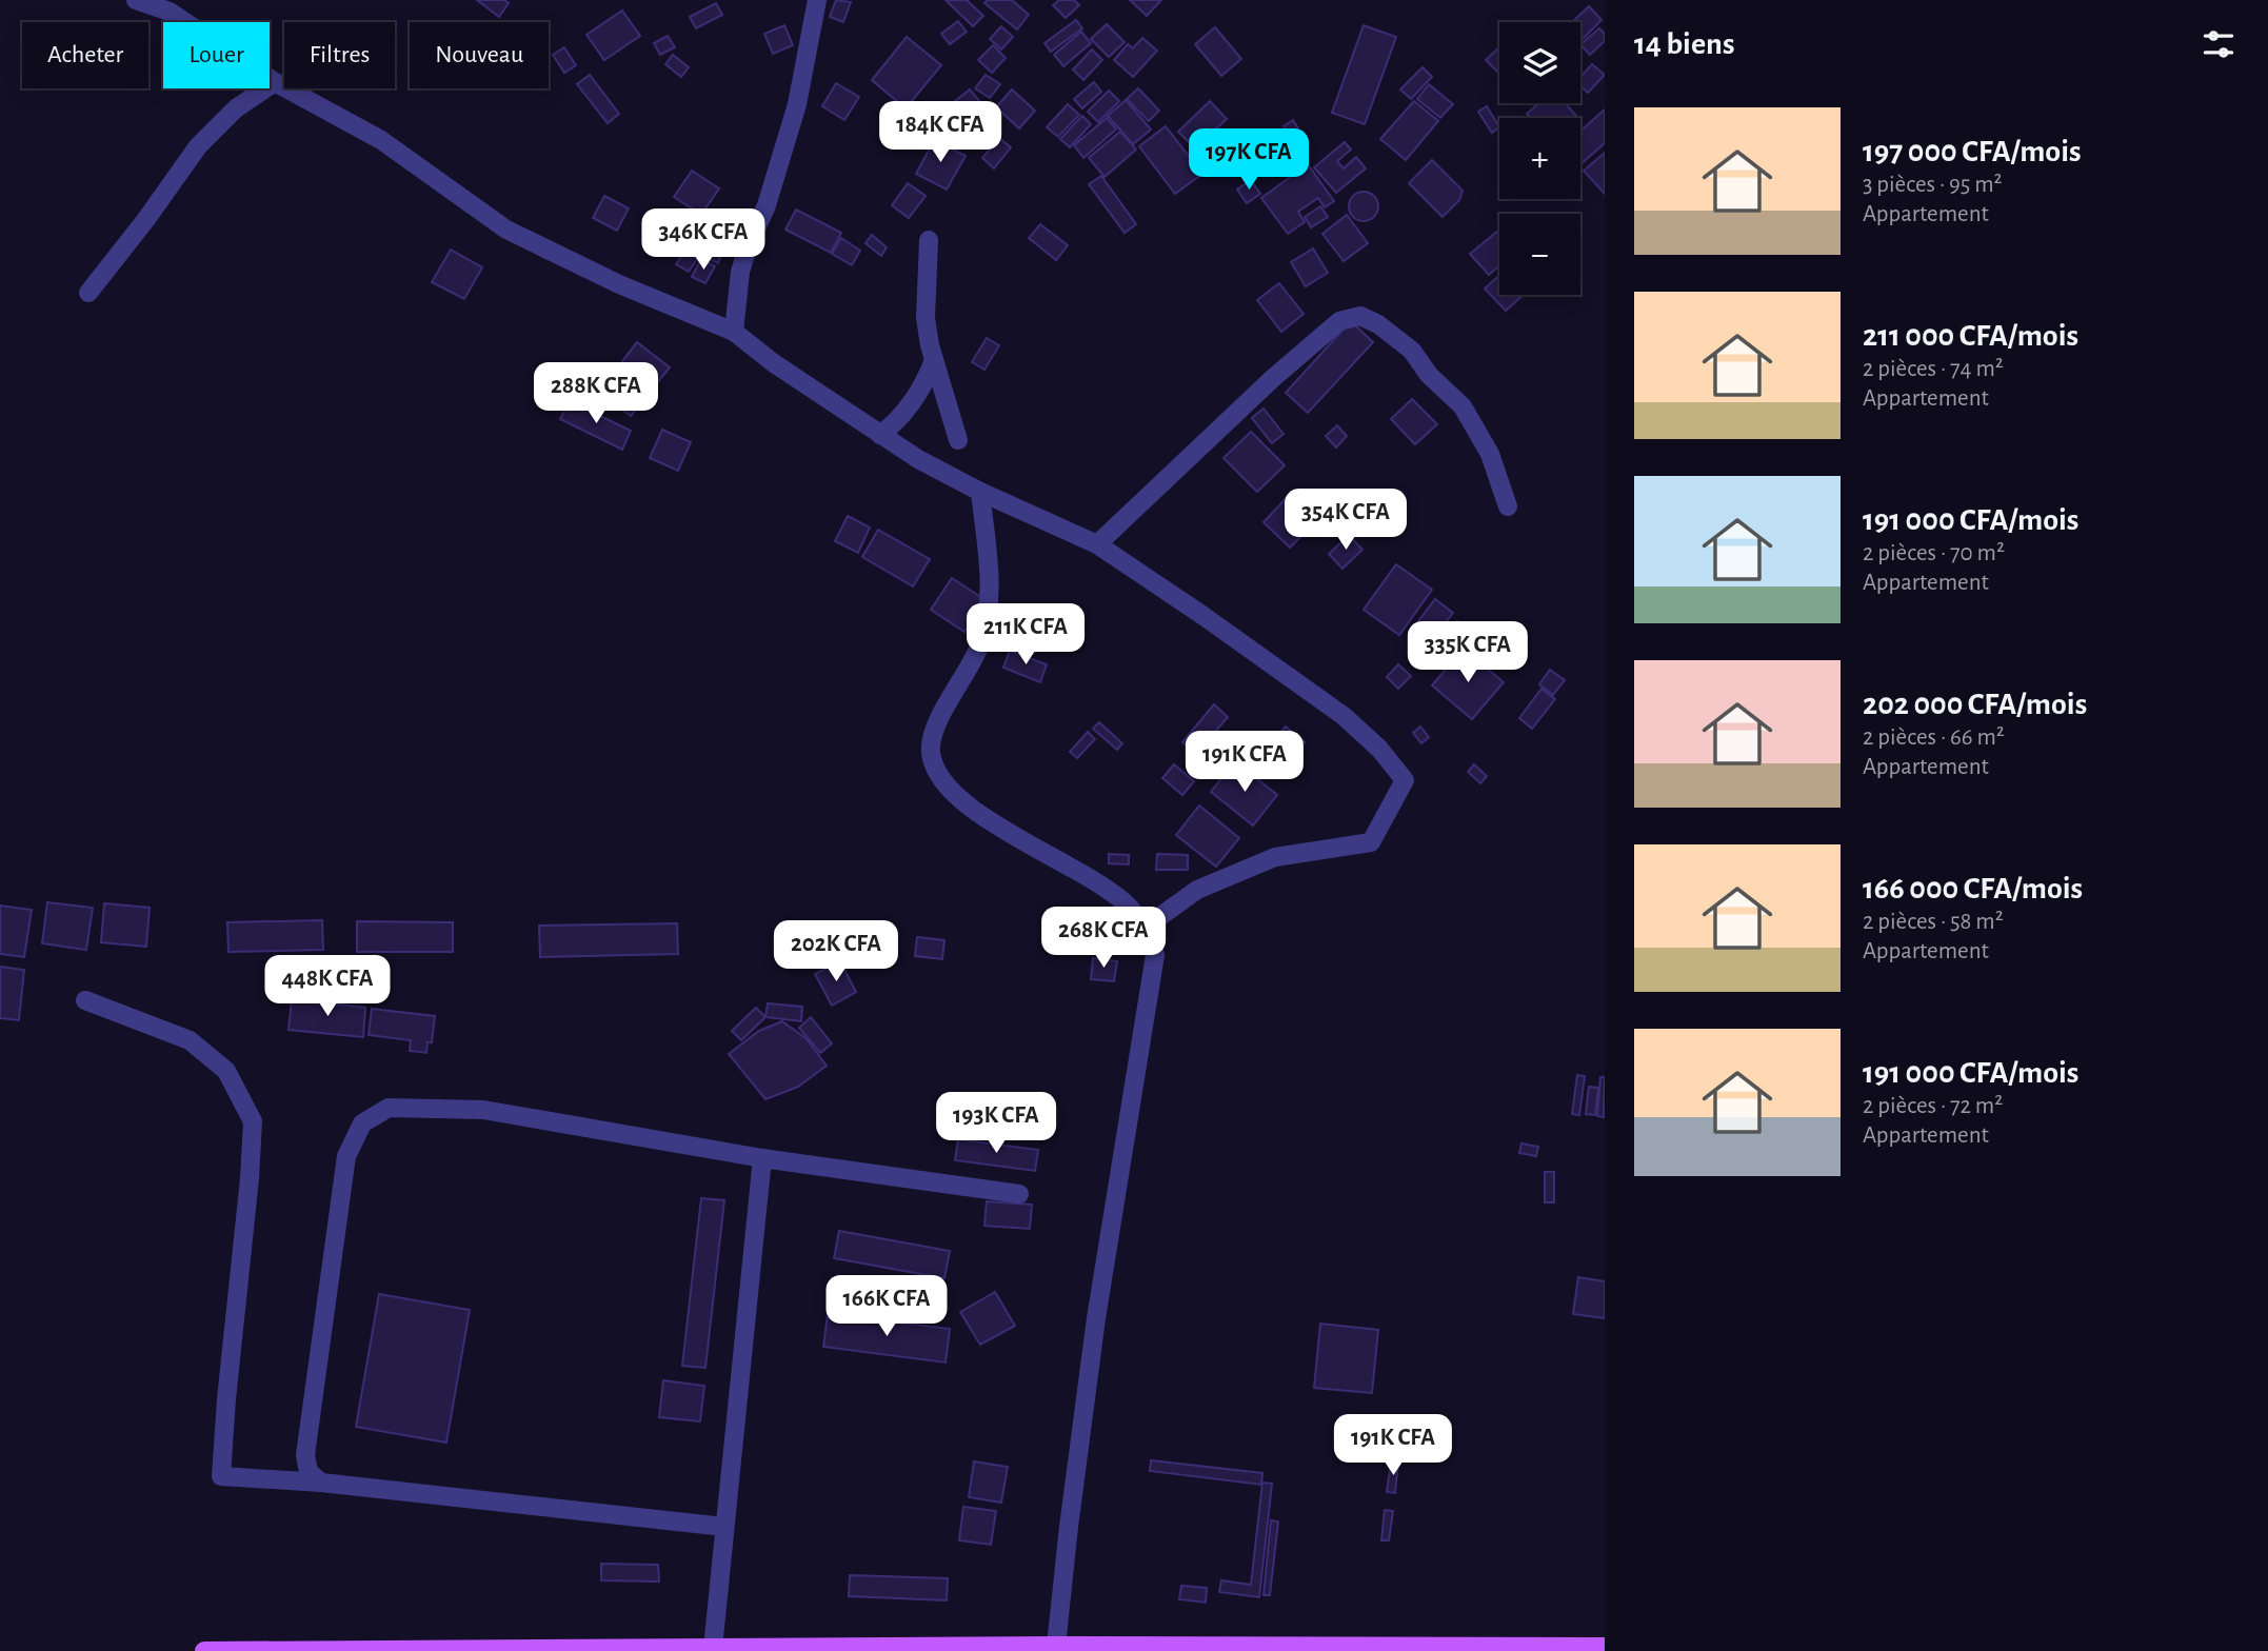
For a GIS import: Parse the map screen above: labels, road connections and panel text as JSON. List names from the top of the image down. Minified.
{"page":{"heading":"14 biens","map_buttons":["+","−"],"chip":["Acheter","Louer","Filtres","Nouveau"],"list":[{"name":"197 000 CFA/mois","note":"3 pièces · 95 m² · Appartement"},{"name":"211 000 CFA/mois","note":"2 pièces · 74 m² · Appartement"},{"name":"191 000 CFA/mois","note":"2 pièces · 70 m² · Appartement"},{"name":"202 000 CFA/mois","note":"2 pièces · 66 m² · Appartement"},{"name":"166 000 CFA/mois","note":"2 pièces · 58 m² · Appartement"},{"name":"191 000 CFA/mois","note":"2 pièces · 72 m² · Appartement"}],"price":["184K CFA","197K CFA","346K CFA","288K CFA","354K CFA","211K CFA","335K CFA","191K CFA","268K CFA","202K CFA","448K CFA","193K CFA","166K CFA","191K CFA"]}}
